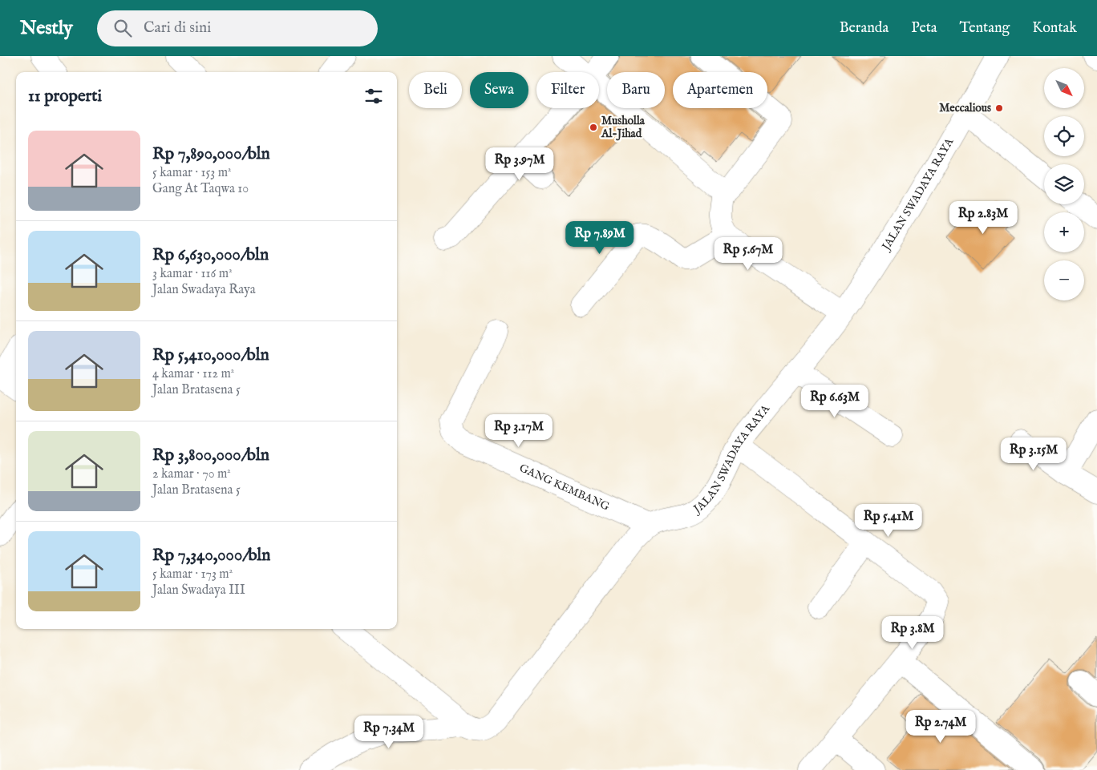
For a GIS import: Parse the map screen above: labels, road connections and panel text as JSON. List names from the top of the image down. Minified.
{"streets":{"street":["JALAN SWADAYA RAYA","GANG KEMBANG"]},"crossings":[["JALAN SWADAYA RAYA","GANG KEMBANG"]],"places":["Meccalious","Musholla Al-Jihad"],"north":"bottom right","page":{"header":"Nestly","search":"Cari di sini","nav":["Beranda","Peta","Tentang","Kontak"],"map_buttons":["+","−"],"chip":["Beli","Sewa","Filter","Baru","Apartemen"],"heading":"11 properti","list":[{"name":"Rp 7,890,000/bln","note":"5 kamar · 153 m² · Gang At Taqwa 10"},{"name":"Rp 6,630,000/bln","note":"3 kamar · 116 m² · Jalan Swadaya Raya"},{"name":"Rp 5,410,000/bln","note":"4 kamar · 112 m² · Jalan Bratasena 5"},{"name":"Rp 3,800,000/bln","note":"2 kamar · 70 m² · Jalan Bratasena 5"},{"name":"Rp 7,340,000/bln","note":"5 kamar · 173 m² · Jalan Swadaya III"}],"price":["Rp 3.97M","Rp 2.83M","Rp 7.89M","Rp 5.67M","Rp 6.63M","Rp 3.17M","Rp 3.15M","Rp 5.41M","Rp 3.8M","Rp 2.74M","Rp 7.34M"]}}
